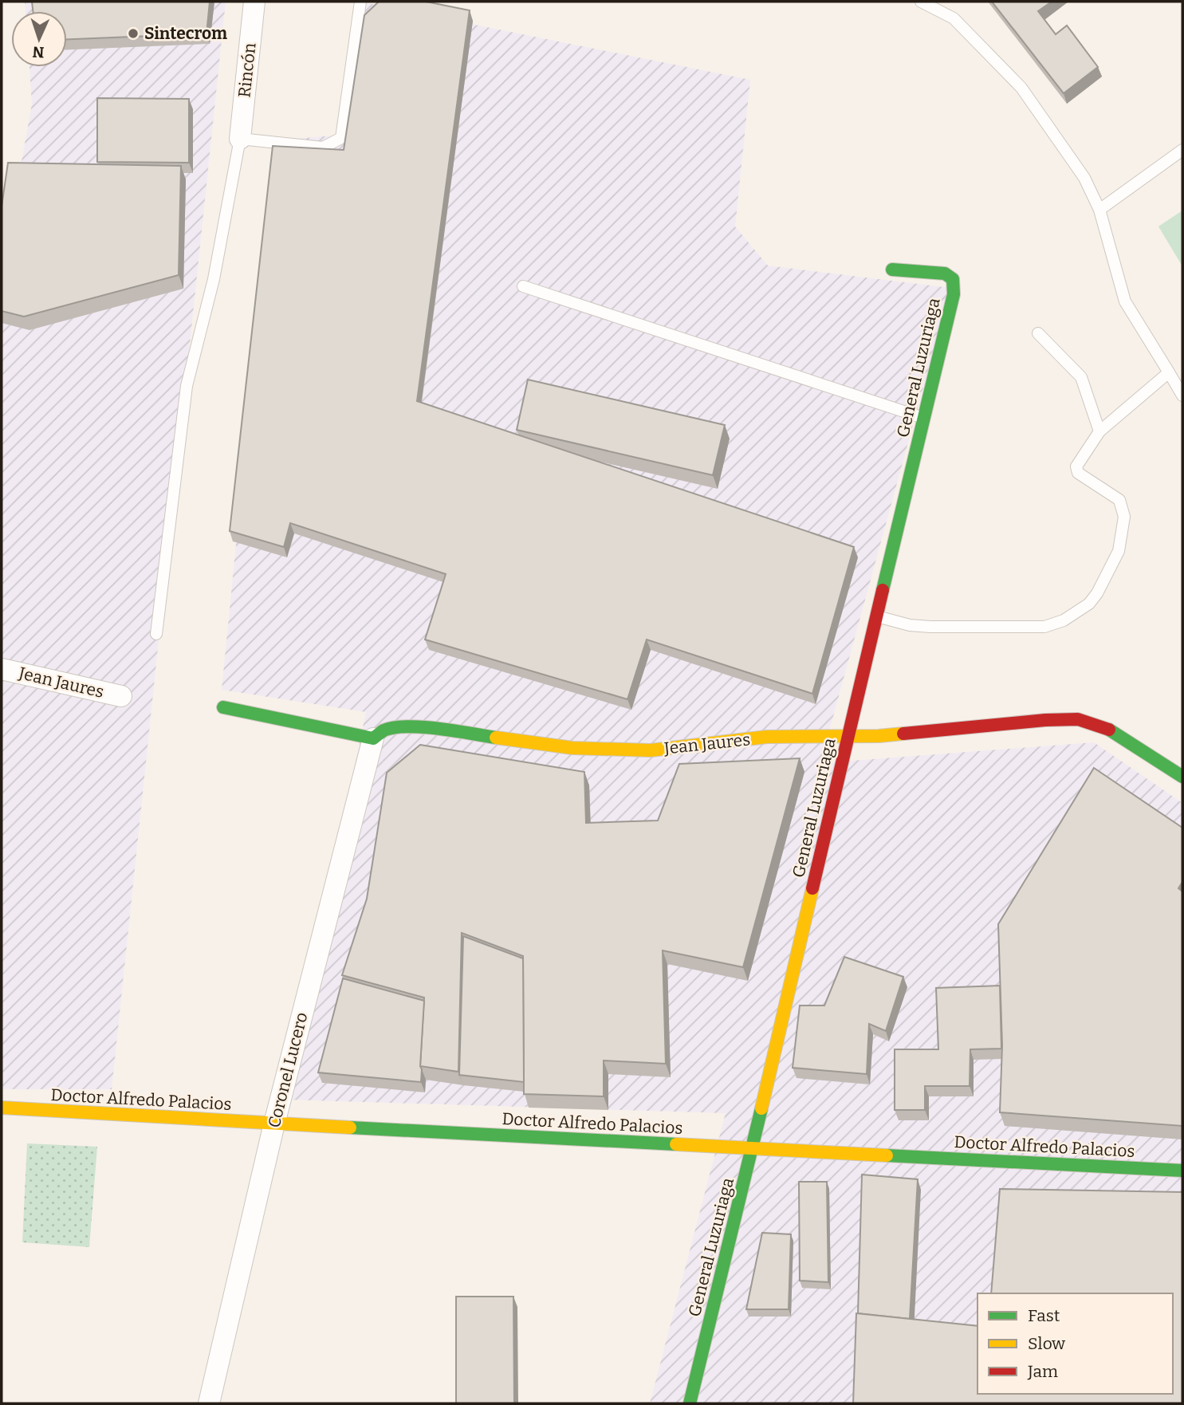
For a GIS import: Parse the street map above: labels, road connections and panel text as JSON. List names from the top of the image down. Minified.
{"streets":{"street":["Rincón","General Luzuriaga","Jean Jaures","Coronel Lucero","Doctor Alfredo Palacios"]},"crossings":[["General Luzuriaga","Jean Jaures"],["General Luzuriaga","Doctor Alfredo Palacios"],["Jean Jaures","Coronel Lucero"],["Coronel Lucero","Doctor Alfredo Palacios"]],"places":["Sintecrom"],"legend":["Fast","Slow","Jam"],"north":"bottom"}
